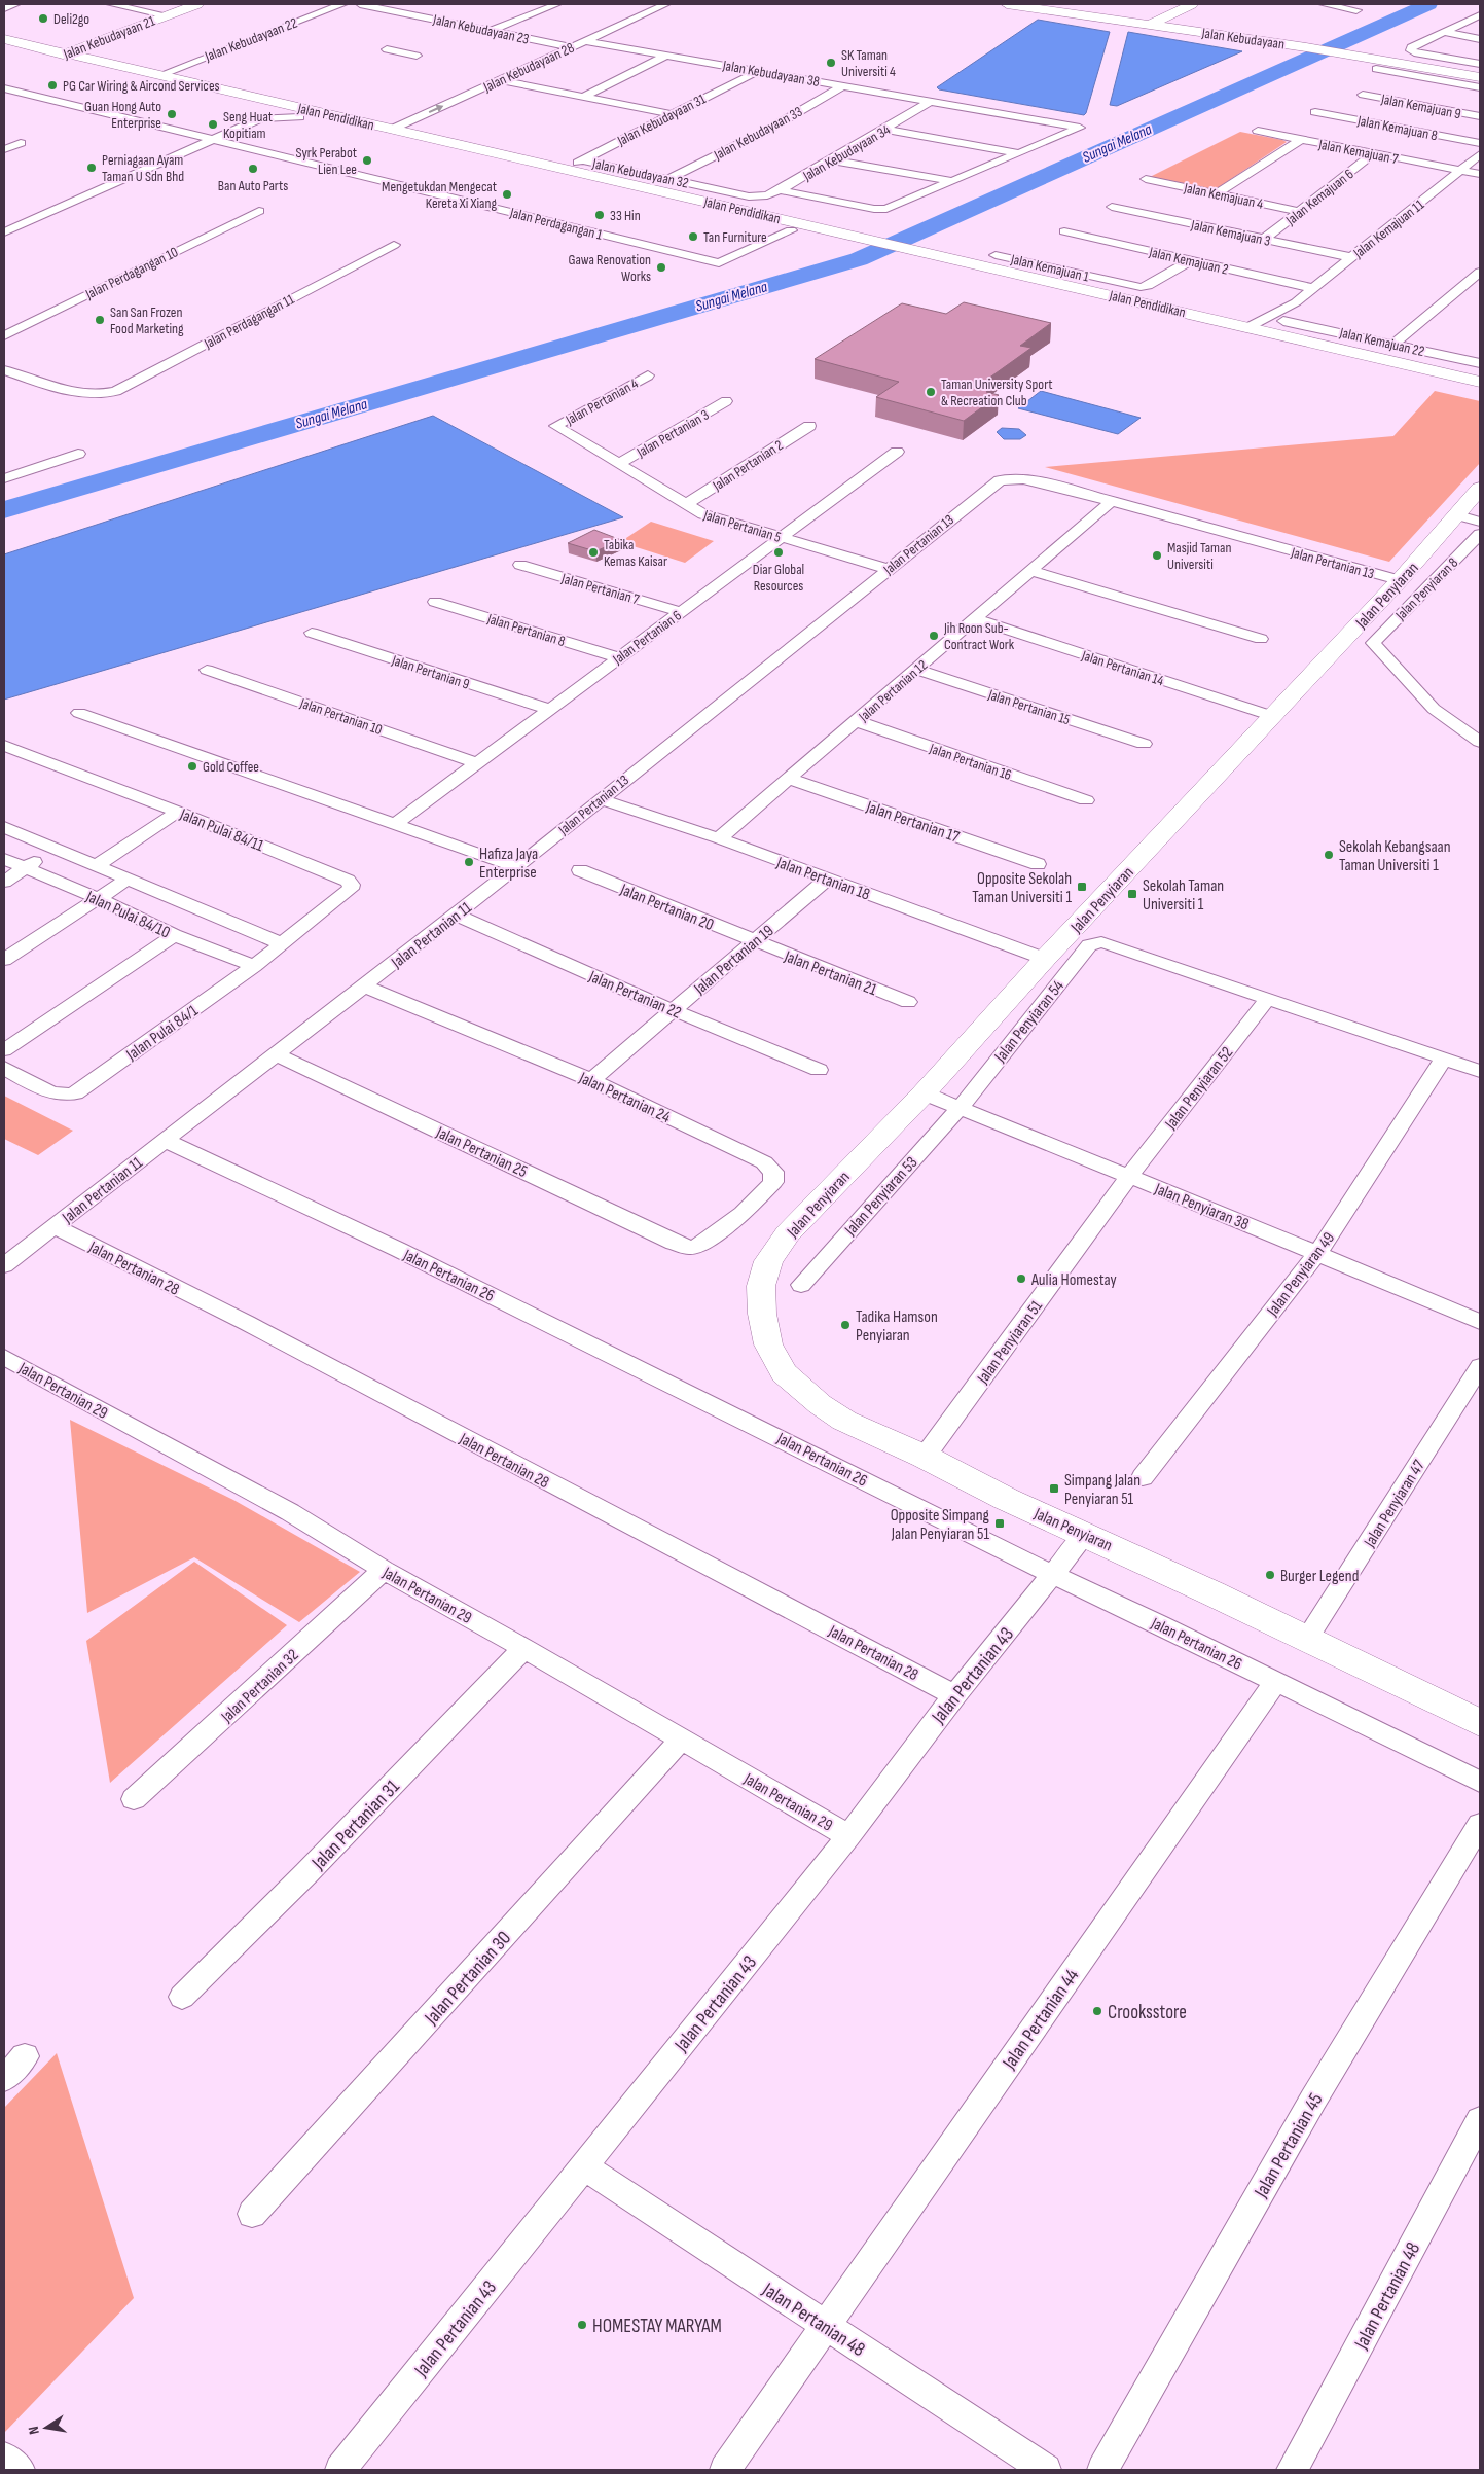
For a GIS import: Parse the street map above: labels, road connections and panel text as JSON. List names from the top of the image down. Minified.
{"streets":{"main road":["Jalan Kebudayaan 21","Jalan Kebudayaan","Jalan Pendidikan","Jalan Penyiaran"],"street":["Jalan Kebudayaan 23","Jalan Kebudayaan 22","Jalan Kebudayaan 28","Jalan Kebudayaan 38","Jalan Kemajuan 9","Jalan Kebudayaan 31","Jalan Kemajuan 8","Jalan Kebudayaan 33","Jalan Kemajuan 7","Jalan Kebudayaan 34","Jalan Kebudayaan 32","Jalan Kemajuan 4","Jalan Kemajuan 6","Jalan Perdagangan 1","Jalan Kemajuan 11","Jalan Kemajuan 3","Jalan Kemajuan 2","Jalan Kemajuan 1","Jalan Perdagangan 10","Jalan Perdagangan 11","Jalan Kemajuan 22","Jalan Pertanian 4","Jalan Pertanian 3","Jalan Pertanian 2","Jalan Pertanian 5","Jalan Pertanian 13","Jalan Pertanian 7","Jalan Penyiaran 8","Jalan Pertanian 8","Jalan Pertanian 6","Jalan Pertanian 14","Jalan Pertanian 9","Jalan Pertanian 12","Jalan Pertanian 15","Jalan Pertanian 10","Jalan Pertanian 16","Jalan Pertanian 17","Jalan Pulai 84/11","Jalan Pertanian 18","Jalan Pertanian 20","Jalan Pulai 84/10","Jalan Pertanian 11","Jalan Pertanian 19","Jalan Pertanian 21","Jalan Pertanian 22","Jalan Penyiaran 54","Jalan Pulai 84/1","Jalan Penyiaran 52","Jalan Pertanian 24","Jalan Pertanian 25","Jalan Penyiaran 53","Jalan Penyiaran 38","Jalan Pertanian 28","Jalan Penyiaran 49","Jalan Pertanian 26","Jalan Penyiaran 51","Jalan Pertanian 29","Jalan Penyiaran 47","Jalan Pertanian 43","Jalan Pertanian 32","Jalan Pertanian 31","Jalan Pertanian 30","Jalan Pertanian 44","Jalan Pertanian 45","Jalan Pertanian 48"]},"crossings":[["Jalan Kebudayaan 23","Jalan Kebudayaan 28"],["Jalan Kebudayaan 21","Jalan Pendidikan"],["Jalan Kebudayaan 22","Jalan Pendidikan"],["Jalan Kebudayaan 28","Jalan Kebudayaan 38"],["Jalan Kebudayaan 28","Jalan Pendidikan"],["Jalan Kebudayaan 38","Jalan Kebudayaan 31"],["Jalan Kebudayaan 38","Jalan Kebudayaan 33"],["Jalan Kebudayaan 38","Jalan Kebudayaan 34"],["Jalan Pendidikan","Jalan Kebudayaan 31"],["Jalan Pendidikan","Jalan Perdagangan 1"],["Jalan Pendidikan","Jalan Kemajuan 11"],["Jalan Pendidikan","Jalan Kemajuan 22"],["Jalan Kebudayaan 31","Jalan Kebudayaan 32"],["Jalan Kebudayaan 33","Jalan Kebudayaan 32"],["Jalan Kemajuan 7","Jalan Kemajuan 6"],["Jalan Kemajuan 7","Jalan Kemajuan 11"],["Jalan Kebudayaan 34","Jalan Kebudayaan 32"],["Jalan Kemajuan 4","Jalan Kemajuan 6"],["Jalan Kemajuan 6","Jalan Kemajuan 3"],["Jalan Kemajuan 11","Jalan Kemajuan 3"],["Jalan Kemajuan 11","Jalan Kemajuan 2"],["Jalan Kemajuan 11","Jalan Kemajuan 22"],["Jalan Kemajuan 2","Jalan Kemajuan 1"],["Jalan Pertanian 4","Jalan Pertanian 5"],["Jalan Pertanian 3","Jalan Pertanian 5"],["Jalan Pertanian 2","Jalan Pertanian 5"],["Jalan Pertanian 5","Jalan Pertanian 13"],["Jalan Pertanian 5","Jalan Pertanian 6"],["Jalan Pertanian 13","Jalan Penyiaran"],["Jalan Pertanian 13","Jalan Pertanian 12"],["Jalan Pertanian 13","Jalan Pertanian 18"],["Jalan Pertanian 13","Jalan Pertanian 11"],["Jalan Pertanian 7","Jalan Pertanian 6"],["Jalan Penyiaran","Jalan Pertanian 14"],["Jalan Penyiaran","Jalan Pertanian 18"],["Jalan Penyiaran","Jalan Penyiaran 38"],["Jalan Penyiaran","Jalan Penyiaran 51"],["Jalan Penyiaran","Jalan Penyiaran 47"],["Jalan Penyiaran","Jalan Pertanian 43"],["Jalan Pertanian 8","Jalan Pertanian 6"],["Jalan Pertanian 6","Jalan Pertanian 9"],["Jalan Pertanian 6","Jalan Pertanian 10"],["Jalan Pertanian 14","Jalan Pertanian 12"],["Jalan Pertanian 12","Jalan Pertanian 15"],["Jalan Pertanian 12","Jalan Pertanian 16"],["Jalan Pertanian 12","Jalan Pertanian 17"],["Jalan Pertanian 12","Jalan Pertanian 18"],["Jalan Pulai 84/11","Jalan Pulai 84/10"],["Jalan Pulai 84/11","Jalan Pulai 84/1"],["Jalan Pertanian 18","Jalan Pertanian 19"],["Jalan Pertanian 20","Jalan Pertanian 19"],["Jalan Pertanian 20","Jalan Pertanian 21"],["Jalan Pulai 84/10","Jalan Pulai 84/1"],["Jalan Pertanian 11","Jalan Pertanian 22"],["Jalan Pertanian 11","Jalan Pertanian 24"],["Jalan Pertanian 11","Jalan Pertanian 25"],["Jalan Pertanian 11","Jalan Pertanian 28"],["Jalan Pertanian 11","Jalan Pertanian 26"],["Jalan Pertanian 19","Jalan Pertanian 21"],["Jalan Pertanian 19","Jalan Pertanian 22"],["Jalan Pertanian 19","Jalan Pertanian 24"],["Jalan Penyiaran 54","Jalan Penyiaran 52"],["Jalan Penyiaran 54","Jalan Penyiaran 53"],["Jalan Penyiaran 54","Jalan Penyiaran 38"],["Jalan Penyiaran 52","Jalan Penyiaran 38"],["Jalan Penyiaran 52","Jalan Penyiaran 51"],["Jalan Pertanian 24","Jalan Pertanian 25"],["Jalan Penyiaran 53","Jalan Penyiaran 38"],["Jalan Penyiaran 38","Jalan Penyiaran 49"],["Jalan Penyiaran 38","Jalan Penyiaran 51"],["Jalan Pertanian 28","Jalan Pertanian 43"],["Jalan Pertanian 26","Jalan Pertanian 43"],["Jalan Pertanian 26","Jalan Pertanian 44"],["Jalan Pertanian 29","Jalan Pertanian 43"],["Jalan Pertanian 29","Jalan Pertanian 32"],["Jalan Pertanian 29","Jalan Pertanian 31"],["Jalan Pertanian 29","Jalan Pertanian 30"],["Jalan Pertanian 43","Jalan Pertanian 48"],["Jalan Pertanian 44","Jalan Pertanian 48"]],"one_way":["Jalan Kebudayaan 28"],"water":["Sungai Melana"],"places":{"other":["Deli2go","SK Taman Universiti 4","PG Car Wiring & Aircond Services","Guan Hong Auto Enterprise","Seng Huat Kopitiam","Syrk Perabot Lien Lee","Perniagaan Ayam Taman U Sdn Bhd","Ban Auto Parts","Mengetukdan Mengecat Kereta Xi Xiang","33 Hin","Tan Furniture","Gawa Renovation Works","San San Frozen Food Marketing","Taman University Sport & Recreation Club","Tabika Kemas Kaisar","Diar Global Resources","Masjid Taman Universiti","Jih Roon Sub- Contract Work","Gold Coffee","Sekolah Kebangsaan Taman Universiti 1","Hafiza Jaya Enterprise","Aulia Homestay","Tadika Hamson Penyiaran","Burger Legend","Crooksstore","HOMESTAY MARYAM"],"transit":["Opposite Sekolah Taman Universiti 1","Sekolah Taman Universiti 1","Simpang Jalan Penyiaran 51","Opposite Simpang Jalan Penyiaran 51"]},"north":"left"}
